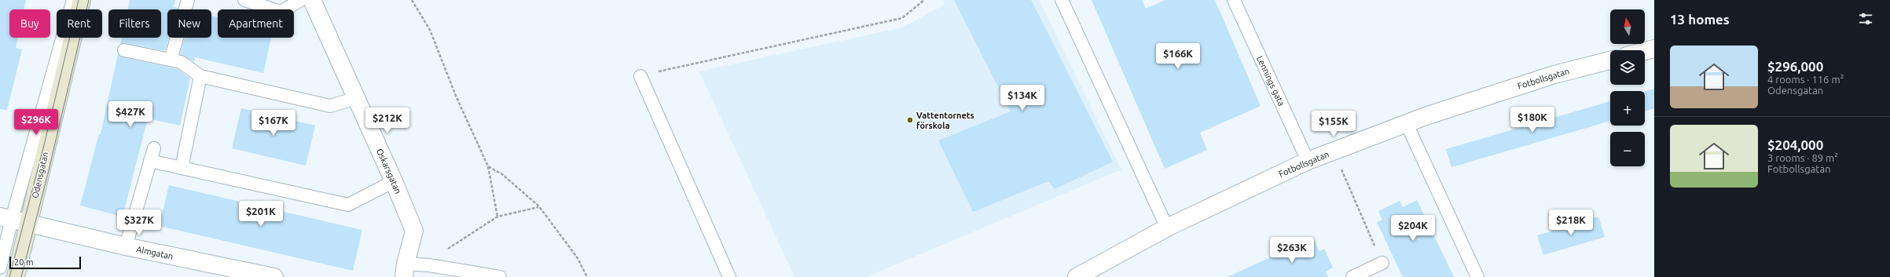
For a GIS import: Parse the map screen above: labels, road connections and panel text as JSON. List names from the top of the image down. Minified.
{"streets":{"street":["Fotbollsgatan","Oskarsgatan","Odensgatan","Almgatan"],"lane":["Lennings gata"]},"crossings":[["Fotbollsgatan","Lennings gata"],["Odensgatan","Almgatan"]],"places":["Vattentornets förskola"],"scale_bar":"20 m","north":"top","page":{"heading":"13 homes","map_buttons":["+","−"],"chip":["Buy","Rent","Filters","New","Apartment"],"list":[{"name":"$296,000","note":"4 rooms · 116 m² · Odensgatan"},{"name":"$204,000","note":"3 rooms · 89 m² · Fotbollsgatan"}],"price":["$166K","$134K","$427K","$180K","$212K","$296K","$167K","$155K","$201K","$327K","$218K","$204K","$263K"],"scale":"20 m"}}
